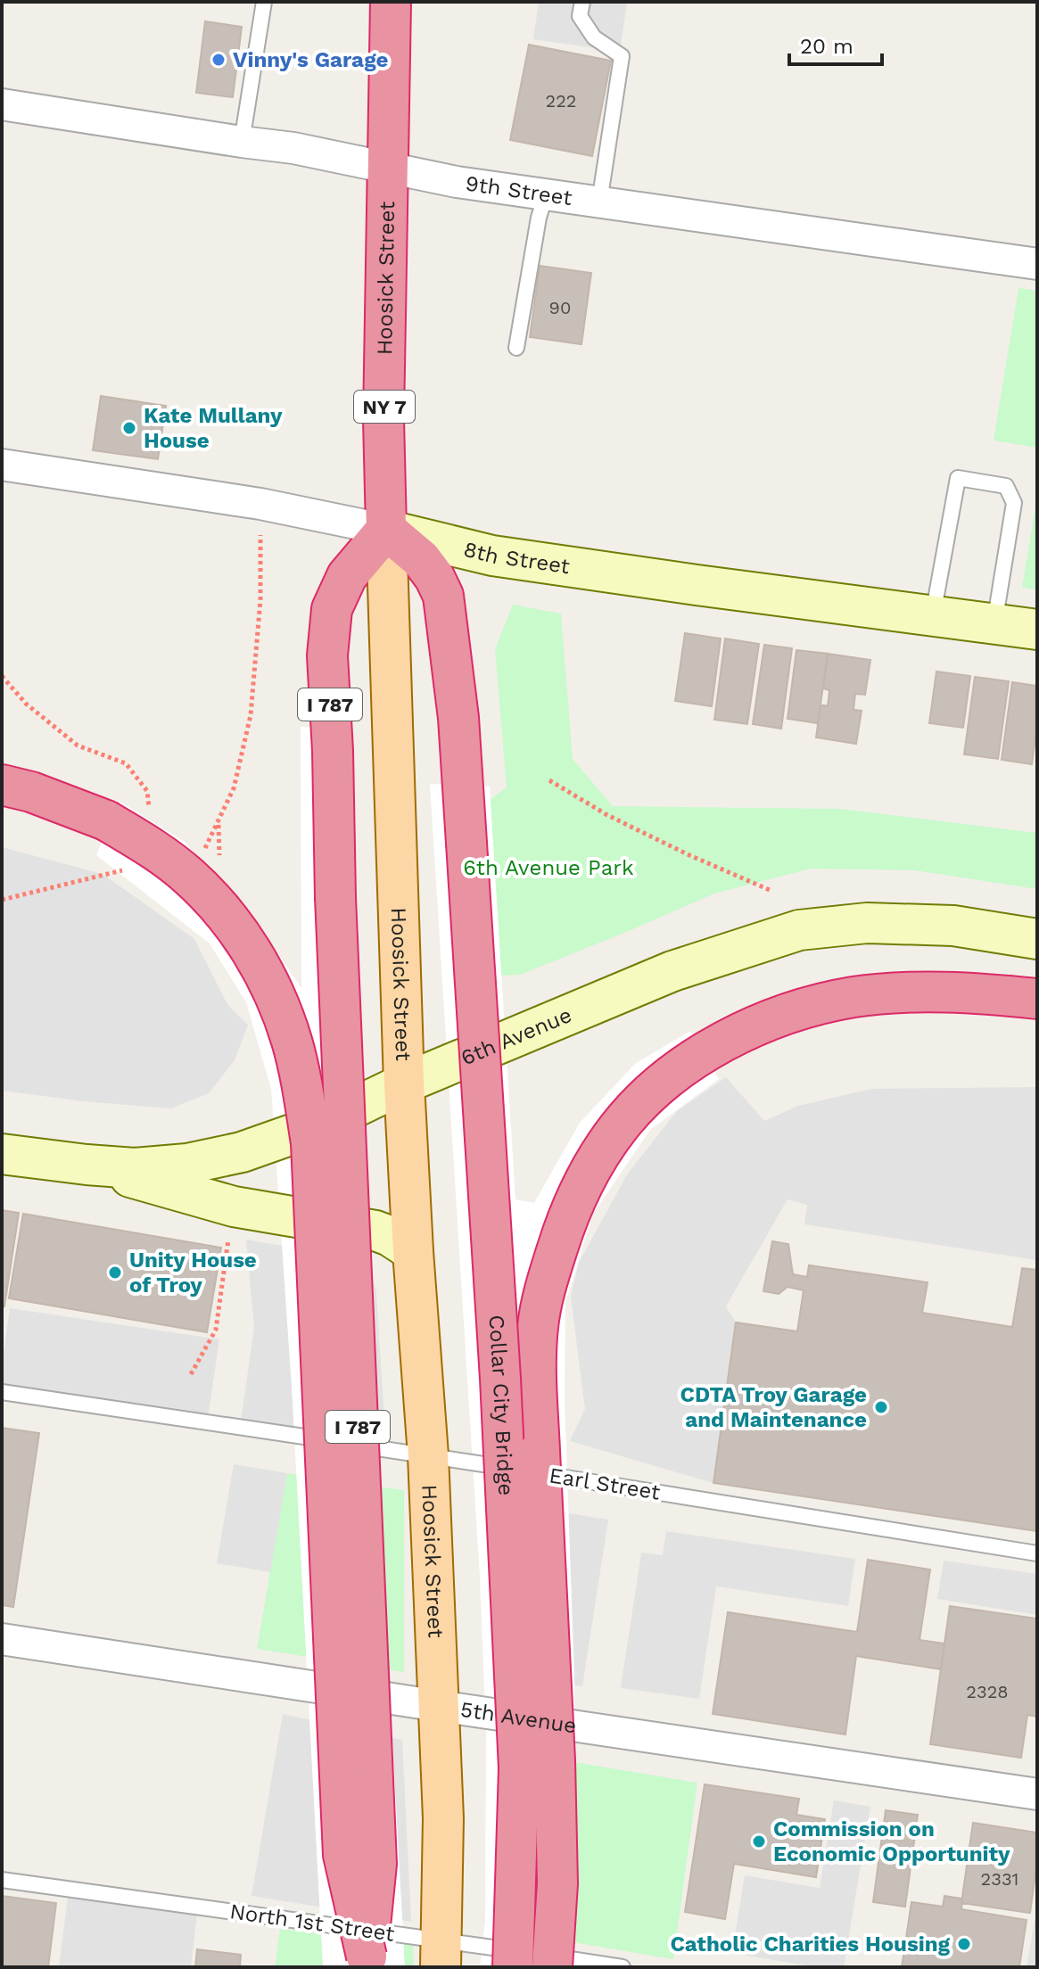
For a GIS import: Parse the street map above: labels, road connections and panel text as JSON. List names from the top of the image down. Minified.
{"streets":{"highway":["Hoosick Street","NY 7","I 787","Collar City Bridge"],"main road":["8th Street","6th Avenue"],"street":["9th Street","5th Avenue"],"lane":["Earl Street","North 1st Street"]},"crossings":[["9th Street","Hoosick Street"],["Hoosick Street","8th Street"],["Hoosick Street","I 787"],["Hoosick Street","6th Avenue"],["Hoosick Street","Collar City Bridge"],["Hoosick Street","Earl Street"],["Hoosick Street","5th Avenue"],["Hoosick Street","North 1st Street"],["8th Street","I 787"],["8th Street","Collar City Bridge"],["I 787","Collar City Bridge"],["Collar City Bridge","North 1st Street"]],"parks":["6th Avenue Park"],"places":["Vinny's Garage","Kate Mullany House","Unity House of Troy","CDTA Troy Garage and Maintenance","Commission on Economic Opportunity","Catholic Charities Housing"],"house_numbers":["222","90","2328","2331"],"scale_bar":"20 m"}
